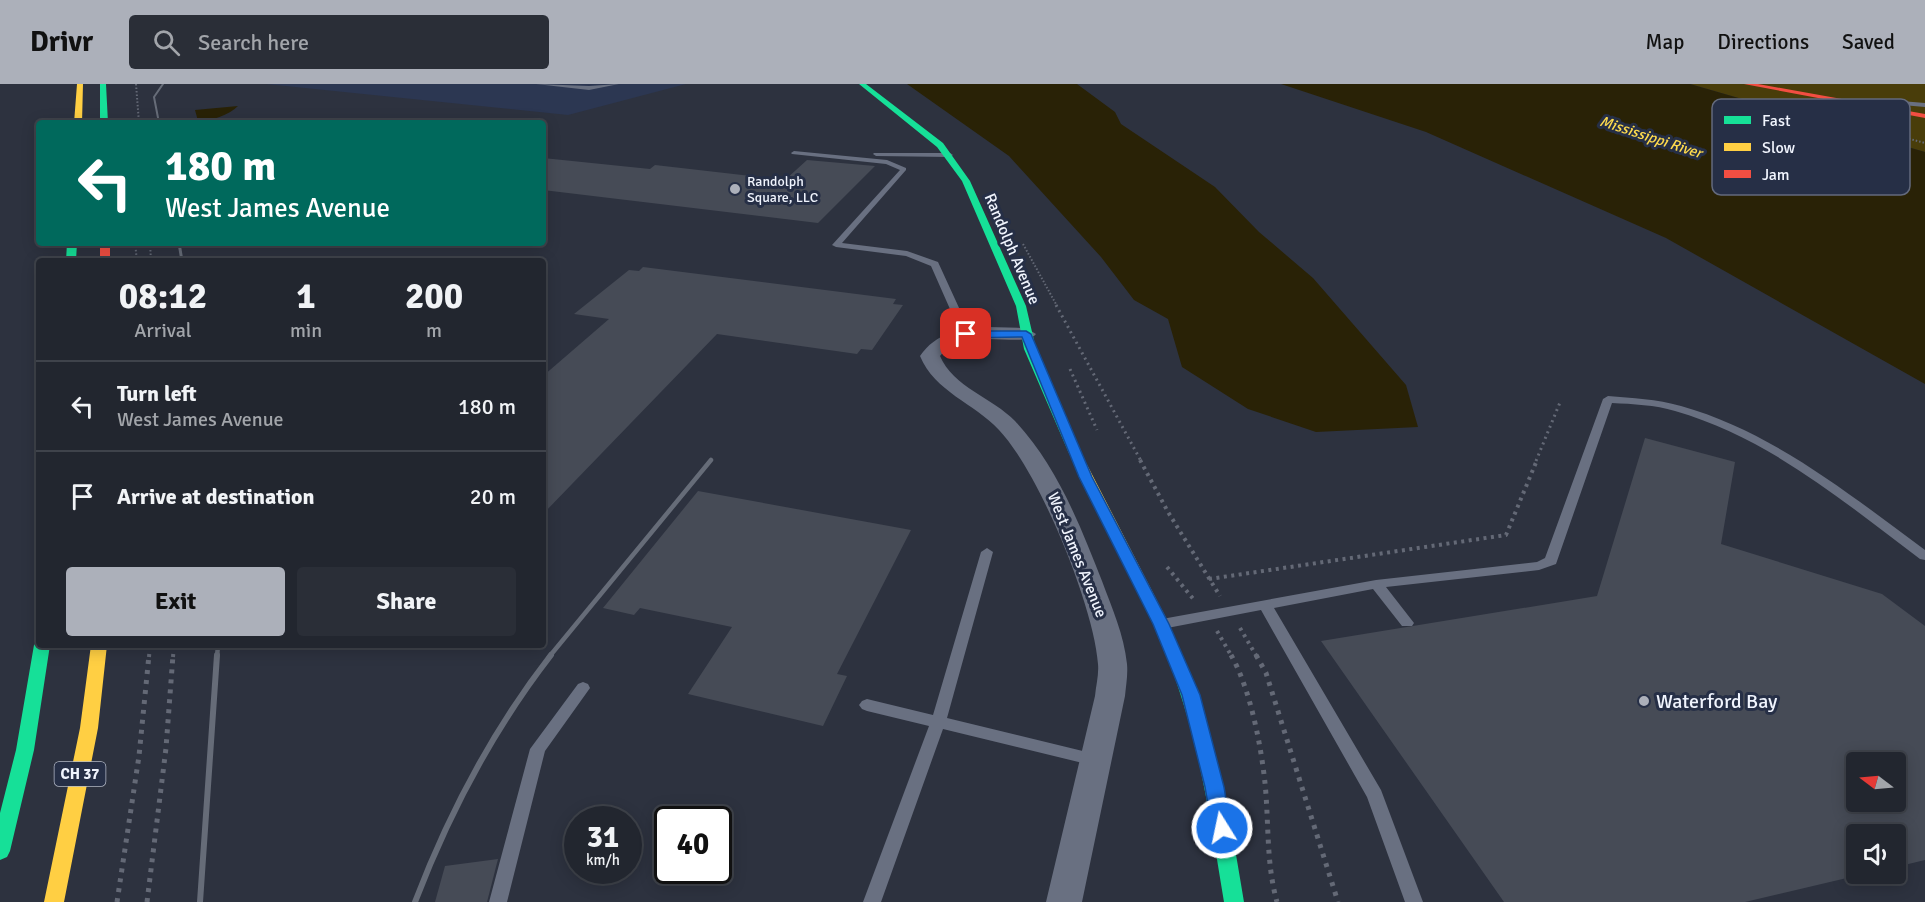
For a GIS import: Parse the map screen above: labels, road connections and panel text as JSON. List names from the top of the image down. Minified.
{"streets":{"main road":["Randolph Avenue","CH 37"],"street":["West James Avenue"]},"crossings":[["Randolph Avenue","West James Avenue"]],"water":["Mississippi River"],"places":["Randolph Square, LLC","Waterford Bay"],"legend":["Fast","Slow","Jam"],"north":"left","page":{"header":"Drivr","search":"Search here","nav":["Map","Directions","Saved"],"turn":["180 m","West James Avenue"],"eta":["08:12","Arrival","1","min","200","m"],"list":[{"name":"Turn left","note":"West James Avenue","value":"180 m"},{"name":"Arrive at destination","value":"20 m"}],"buttons":["Exit","Share"],"speed":"31 km/h","limit":"40"}}
